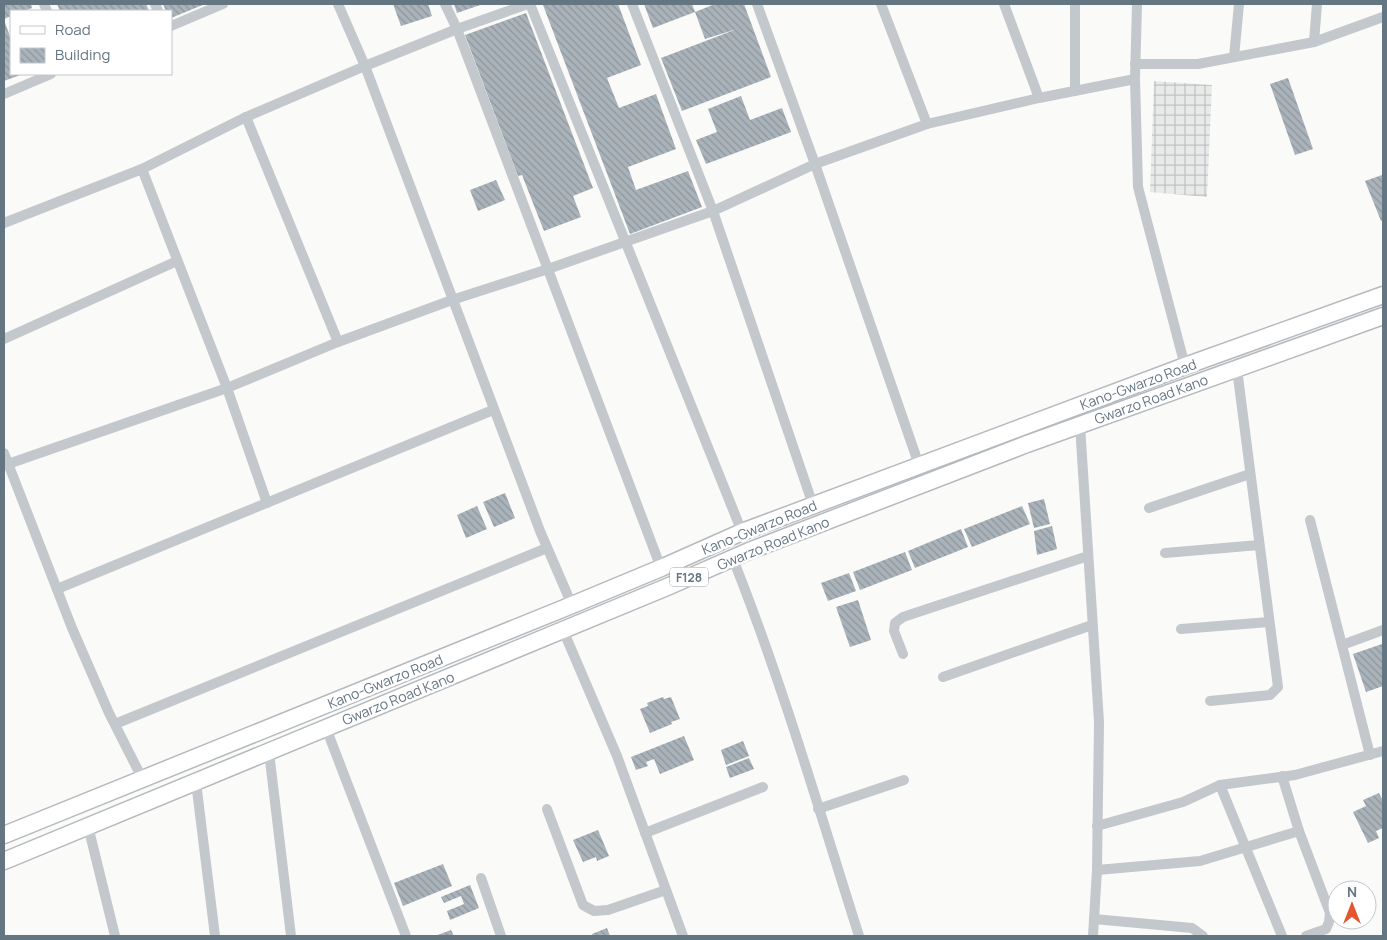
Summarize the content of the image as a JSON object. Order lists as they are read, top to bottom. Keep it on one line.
{"streets":{"main road":["Kano-Gwarzo Road","Gwarzo Road Kano","F128"]},"legend":["Road","Building"],"north":"top"}
